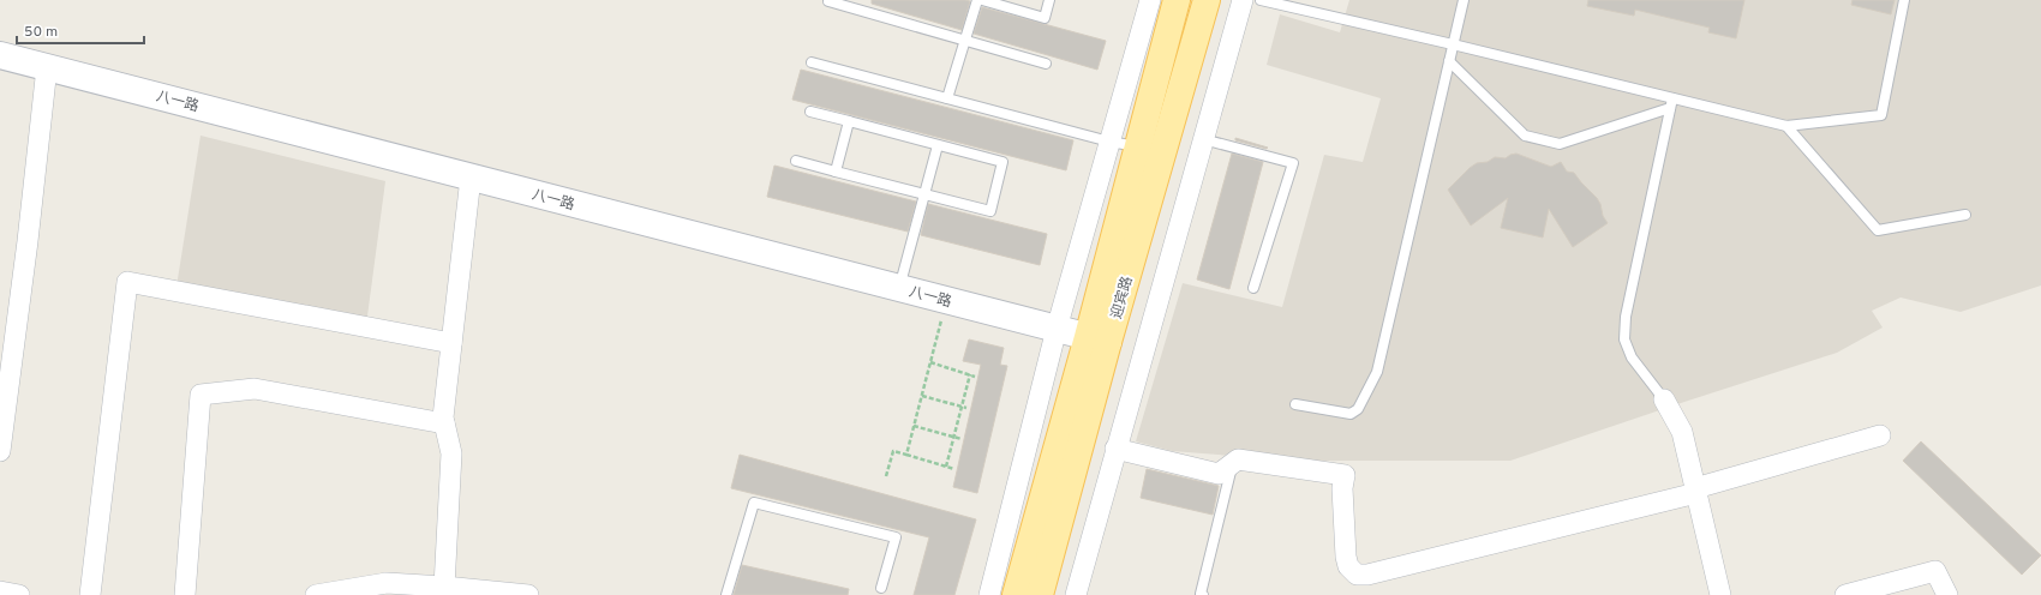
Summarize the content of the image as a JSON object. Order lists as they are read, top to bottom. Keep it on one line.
{"streets":{"main road":["迎宾路"],"street":["八一路"]},"crossings":[["八一路","迎宾路"]],"scale_bar":"50 m"}
